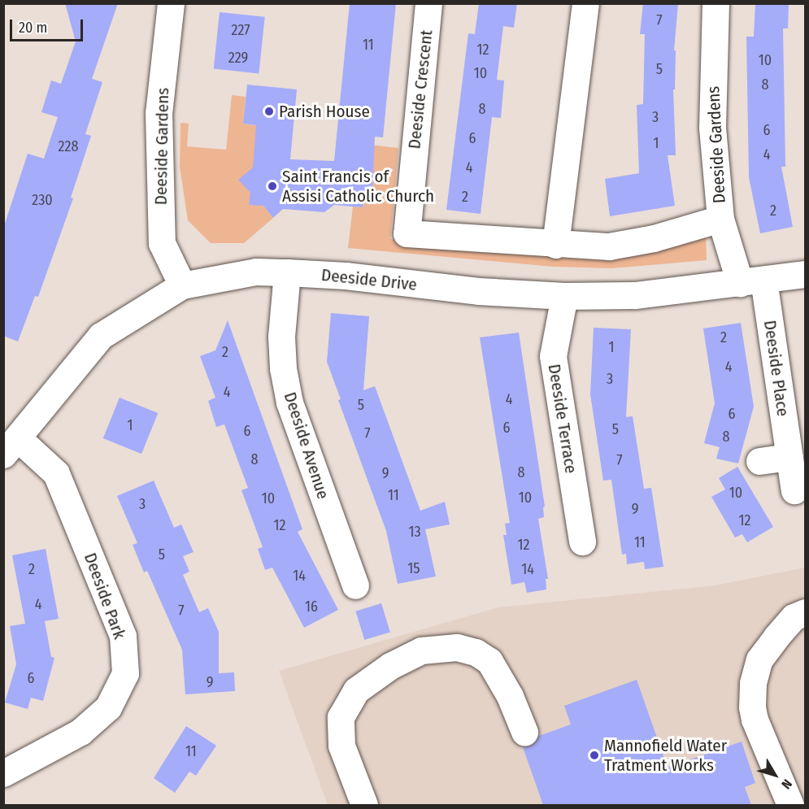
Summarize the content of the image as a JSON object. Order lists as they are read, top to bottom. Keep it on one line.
{"streets":{"street":["Deeside Crescent","Deeside Gardens","Deeside Drive","Deeside Place","Deeside Terrace","Deeside Avenue","Deeside Park"]},"crossings":[["Deeside Gardens","Deeside Drive"],["Deeside Gardens","Deeside Place"],["Deeside Drive","Deeside Place"],["Deeside Drive","Deeside Terrace"],["Deeside Drive","Deeside Avenue"],["Deeside Drive","Deeside Park"]],"places":["Parish House","Saint Francis of Assisi Catholic Church","Mannofield Water Tratment Works"],"house_numbers":["7","227","11","12","229","10","5","10","8","8","3","6","6","1","228","4","4","2","230","2","2","1","2","4","3","4","4","5","6","1","6","5","6","7","8","8","7","8","9","10","11","10","10","3","9","12","12","13","11","12","5","15","2","14","14","4","16","7","6","9","11"],"scale_bar":"20 m","north":"bottom right"}
